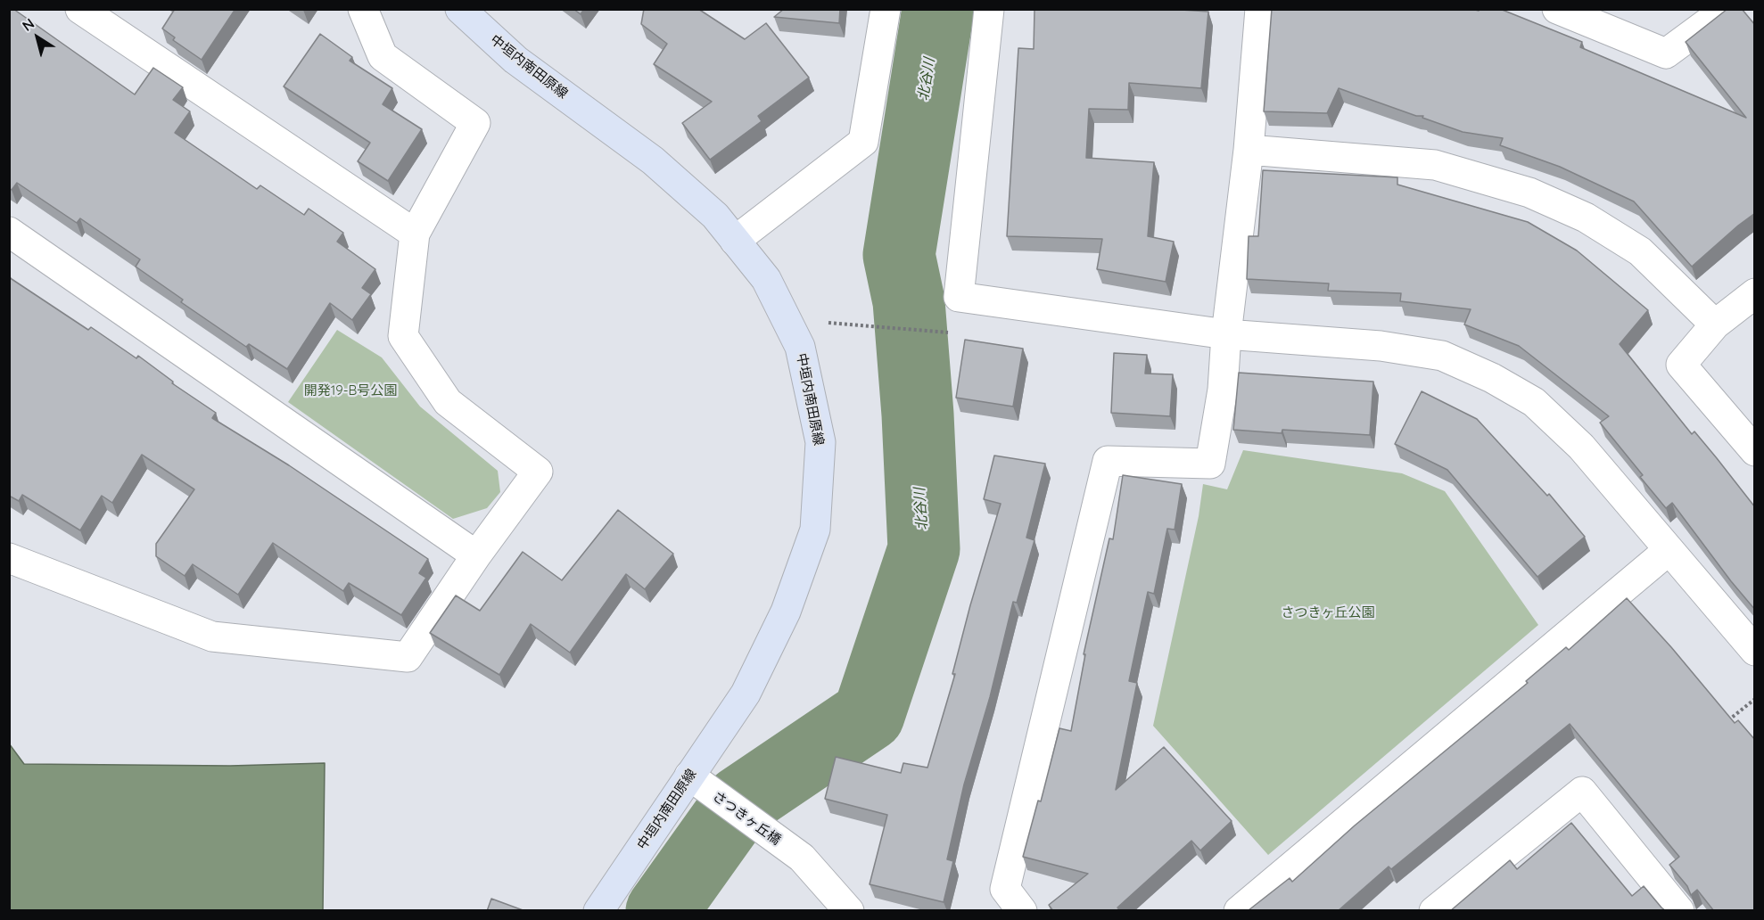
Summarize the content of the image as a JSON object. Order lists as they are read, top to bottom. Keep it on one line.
{"streets":{"main road":["中垣内南田原線"],"street":["さつきヶ丘橋"]},"crossings":[["中垣内南田原線","さつきヶ丘橋"]],"water":["北谷川"],"parks":["開発19-B号公園","さつきヶ丘公園"],"north":"top left"}
